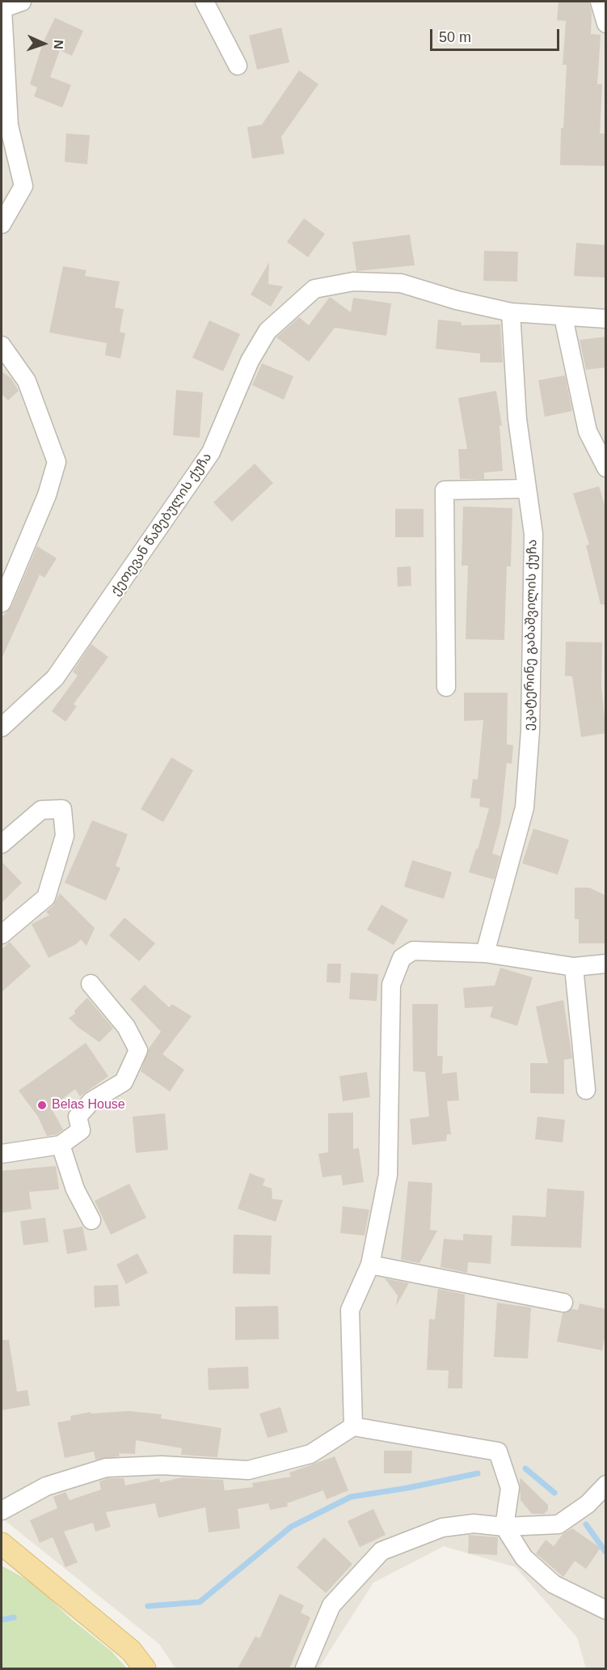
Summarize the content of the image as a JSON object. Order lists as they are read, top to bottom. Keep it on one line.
{"streets":{"street":["ქეთევან წამებულის ქუჩა","ეკატერინე გაბაშვილის ქუჩა"]},"crossings":[["ქეთევან წამებულის ქუჩა","ეკატერინე გაბაშვილის ქუჩა"]],"places":["Belas House"],"scale_bar":"50 m","north":"right"}
